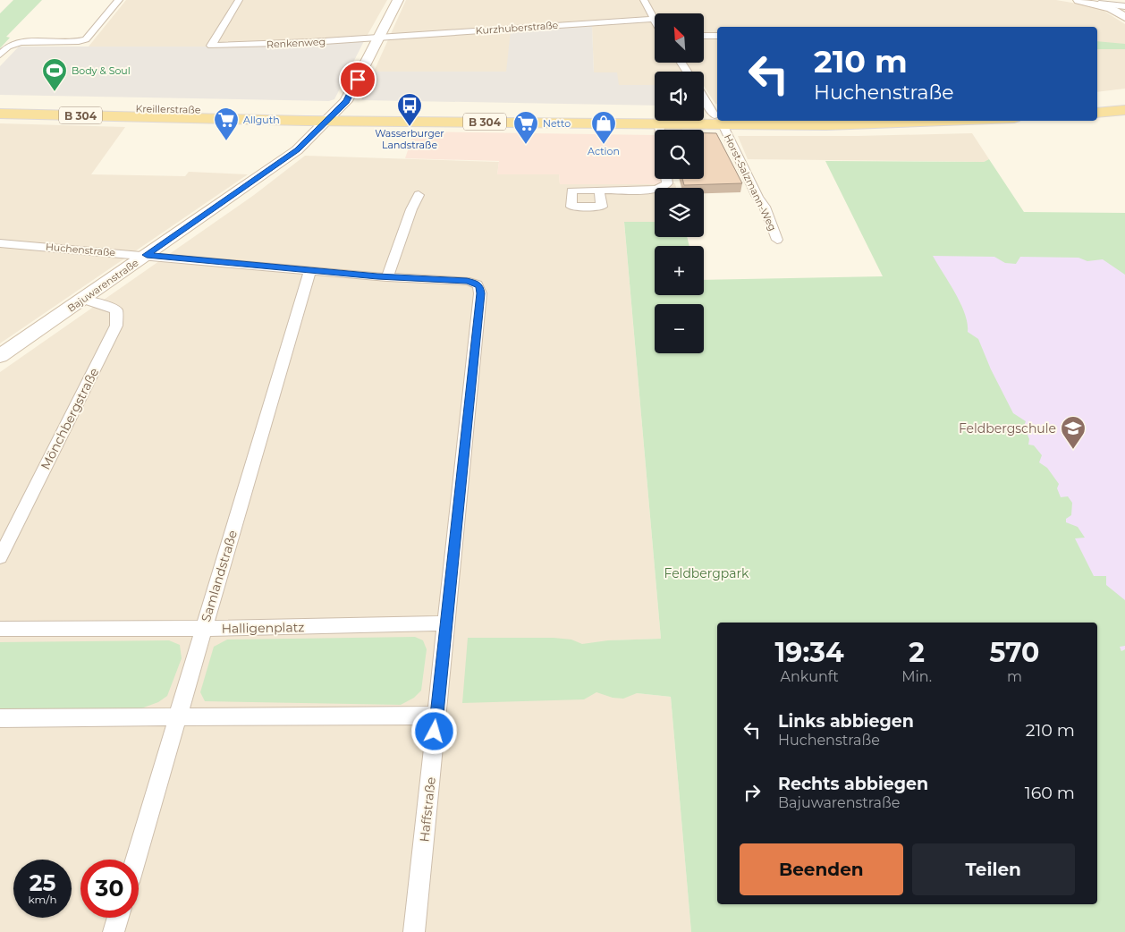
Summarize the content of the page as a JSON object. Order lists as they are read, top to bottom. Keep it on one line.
{"streets":{"main road":["Kreillerstraße","B 304","Bajuwarenstraße"],"street":["Kurzhuberstraße","Renkenweg","Horst-Salzmann-Weg","Huchenstraße","Mönchbergstraße","Samlandstraße","Halligenplatz","Haffstraße"]},"crossings":[["Kurzhuberstraße","Renkenweg"],["Kurzhuberstraße","Bajuwarenstraße"],["Renkenweg","Bajuwarenstraße"],["Kreillerstraße","B 304"],["Kreillerstraße","Bajuwarenstraße"],["B 304","Bajuwarenstraße"],["Huchenstraße","Bajuwarenstraße"],["Huchenstraße","Samlandstraße"],["Huchenstraße","Haffstraße"],["Bajuwarenstraße","Mönchbergstraße"],["Samlandstraße","Halligenplatz"],["Halligenplatz","Haffstraße"]],"parks":["Feldbergpark"],"places":{"sports":["Body & Soul"],"bus stop":["Wasserburger Landstraße"],"supermarket":["Allguth","Netto"],"shop":["Action"],"school or university":["Feldbergschule"]},"north":"top left","page":{"map_buttons":["+","−"],"turn":["210 m","Huchenstraße"],"eta":["19:34","Ankunft","2","Min.","570","m"],"list":[{"name":"Links abbiegen","note":"Huchenstraße","value":"210 m"},{"name":"Rechts abbiegen","note":"Bajuwarenstraße","value":"160 m"}],"buttons":["Beenden","Teilen"],"speed":"25 km/h","limit":"30"}}
